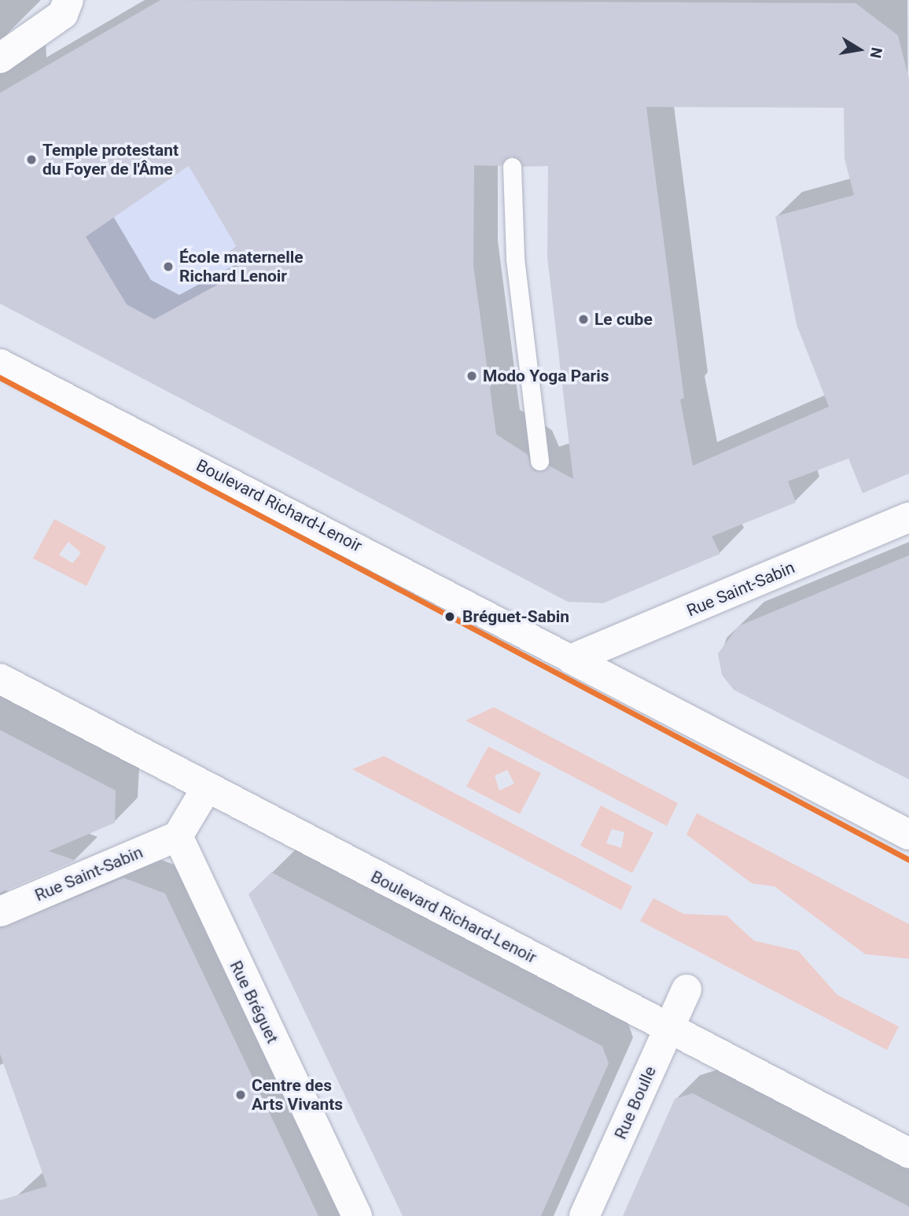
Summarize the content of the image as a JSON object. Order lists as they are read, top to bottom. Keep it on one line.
{"streets":{"street":["Boulevard Richard-Lenoir","Rue Saint-Sabin","Rue Bréguet","Rue Boulle"]},"crossings":[["Boulevard Richard-Lenoir","Rue Saint-Sabin"],["Boulevard Richard-Lenoir","Rue Boulle"],["Rue Saint-Sabin","Rue Bréguet"]],"places":["Temple protestant du Foyer de l'Âme","École maternelle Richard Lenoir","Le cube","Modo Yoga Paris","Bréguet-Sabin","Centre des Arts Vivants"],"north":"right"}
